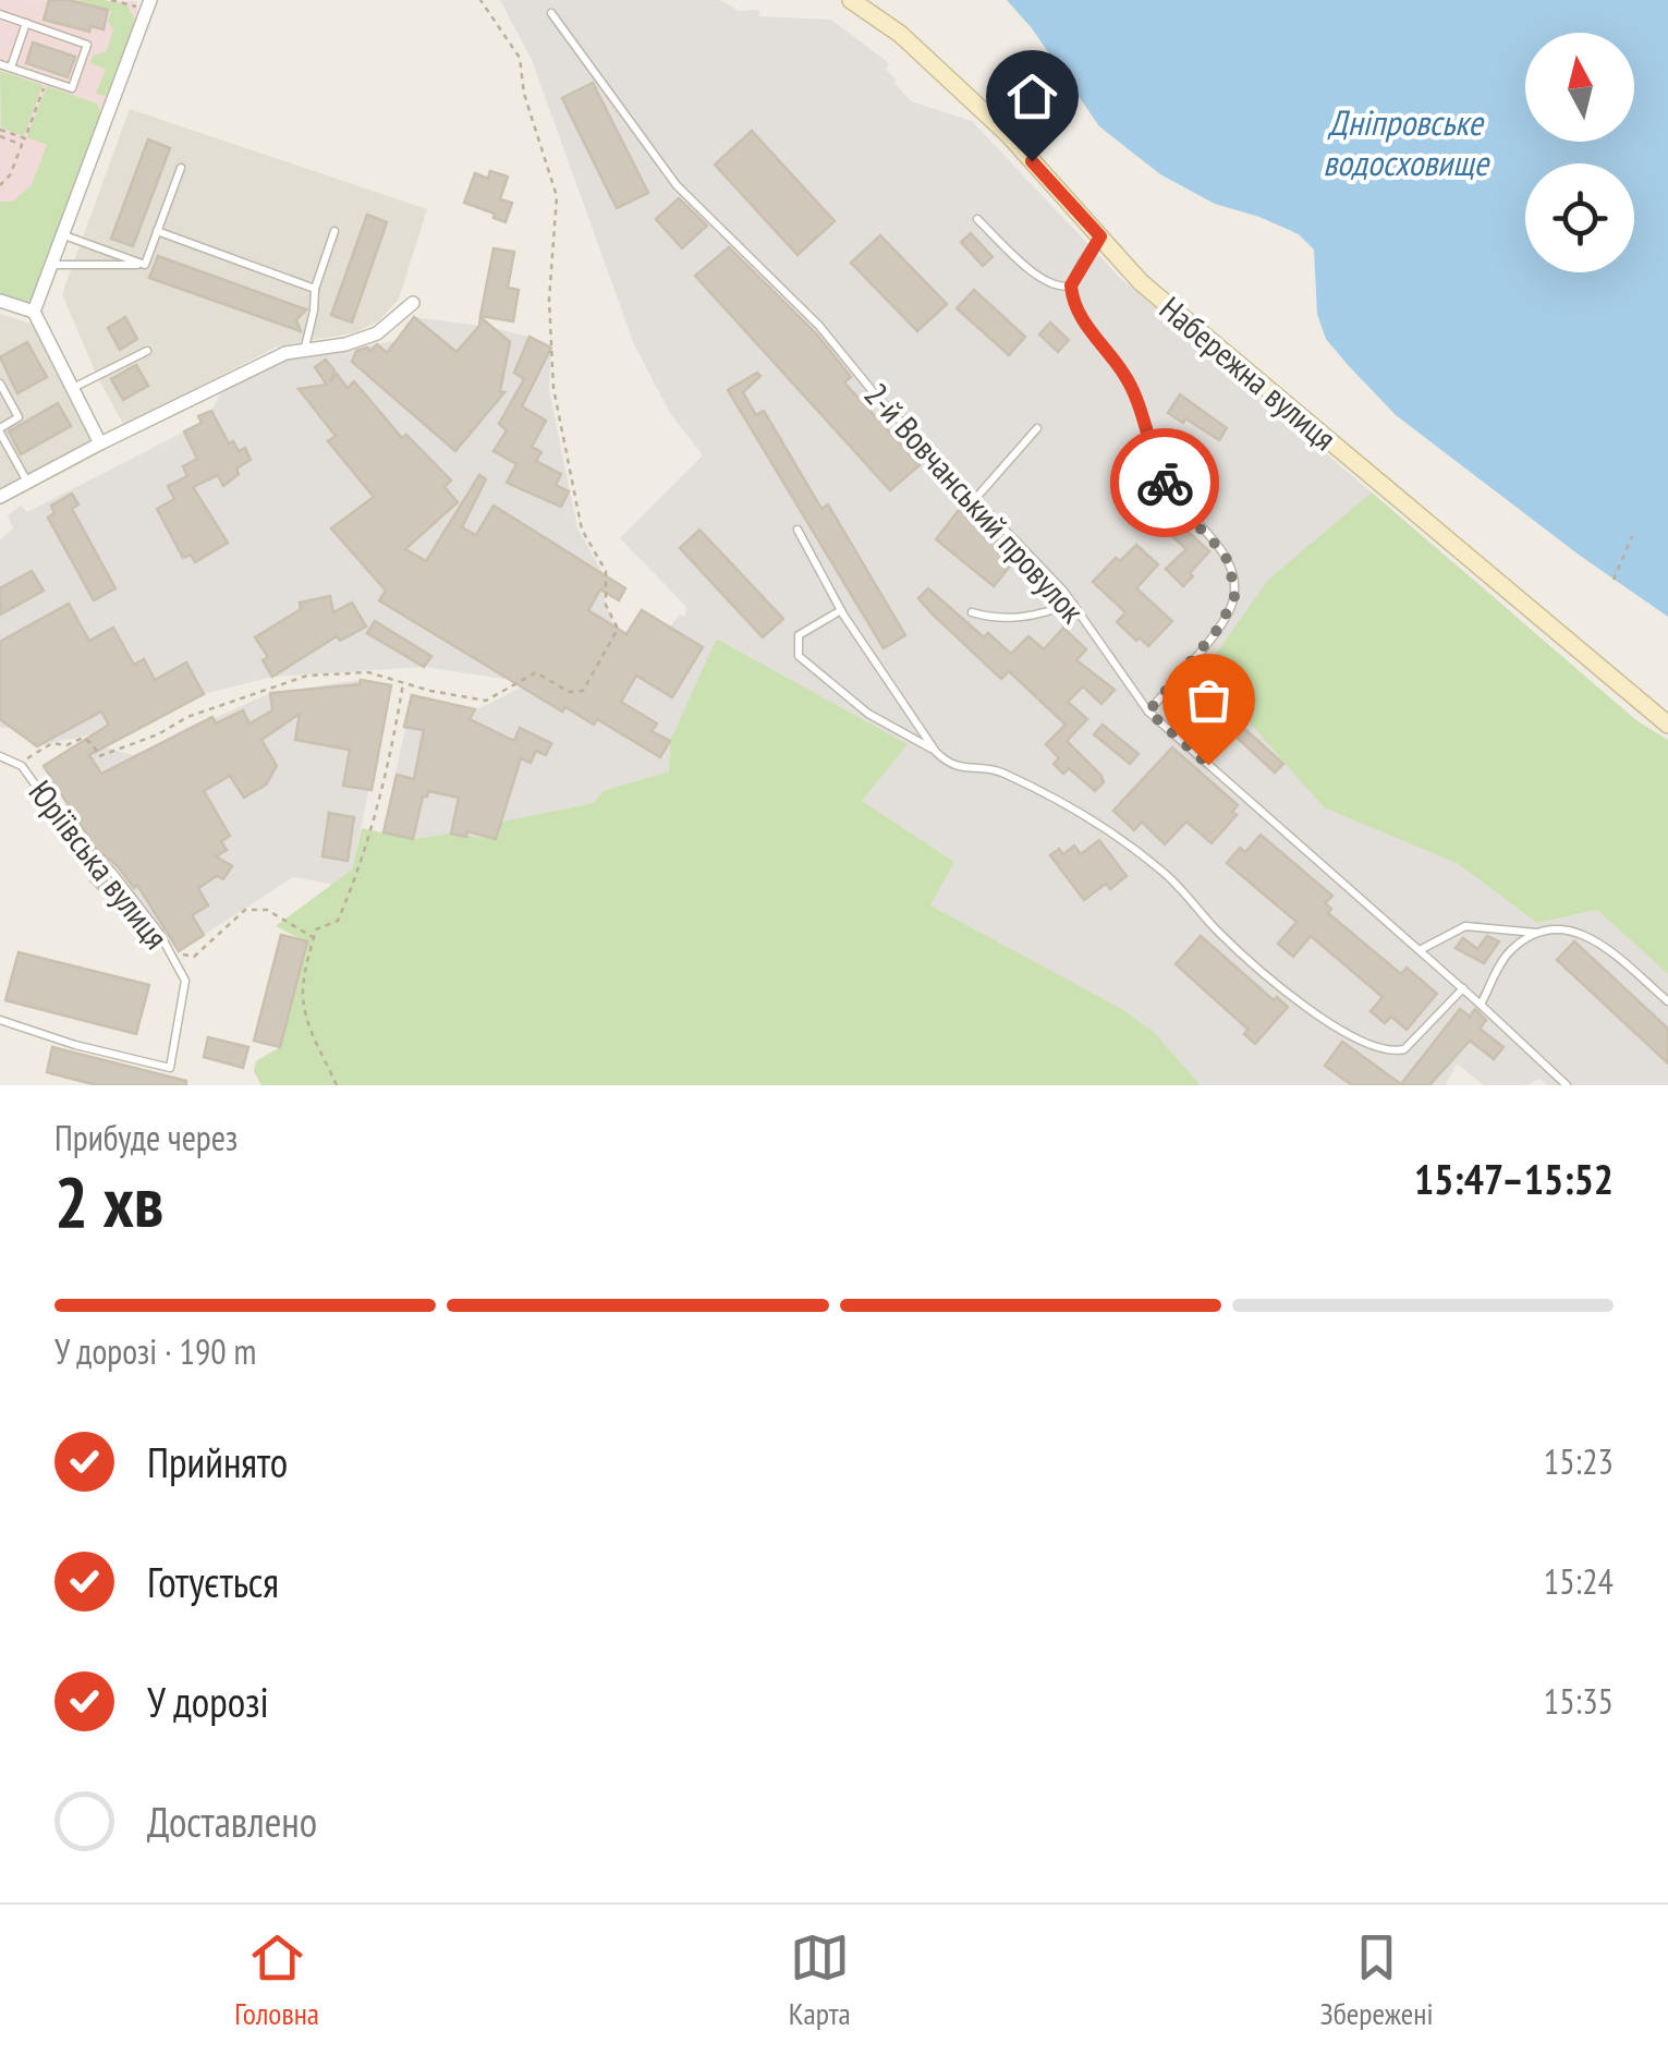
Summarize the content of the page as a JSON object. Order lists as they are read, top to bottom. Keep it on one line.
{"streets":{"street":["Набережна вулиця"],"lane":["2-й Вовчанський провулок","Юріївська вулиця"]},"water":["Дніпровське водосховище"],"north":"top","page":{"heading":["2 хв","Прибуде через","15:47–15:52"],"bar":"У дорозі · 190 m","list":[["Прийнято","15:23"],["Готується","15:24"],["У дорозі","15:35"],"Доставлено"],"tabs":["Головна","Карта","Збережені"]}}
